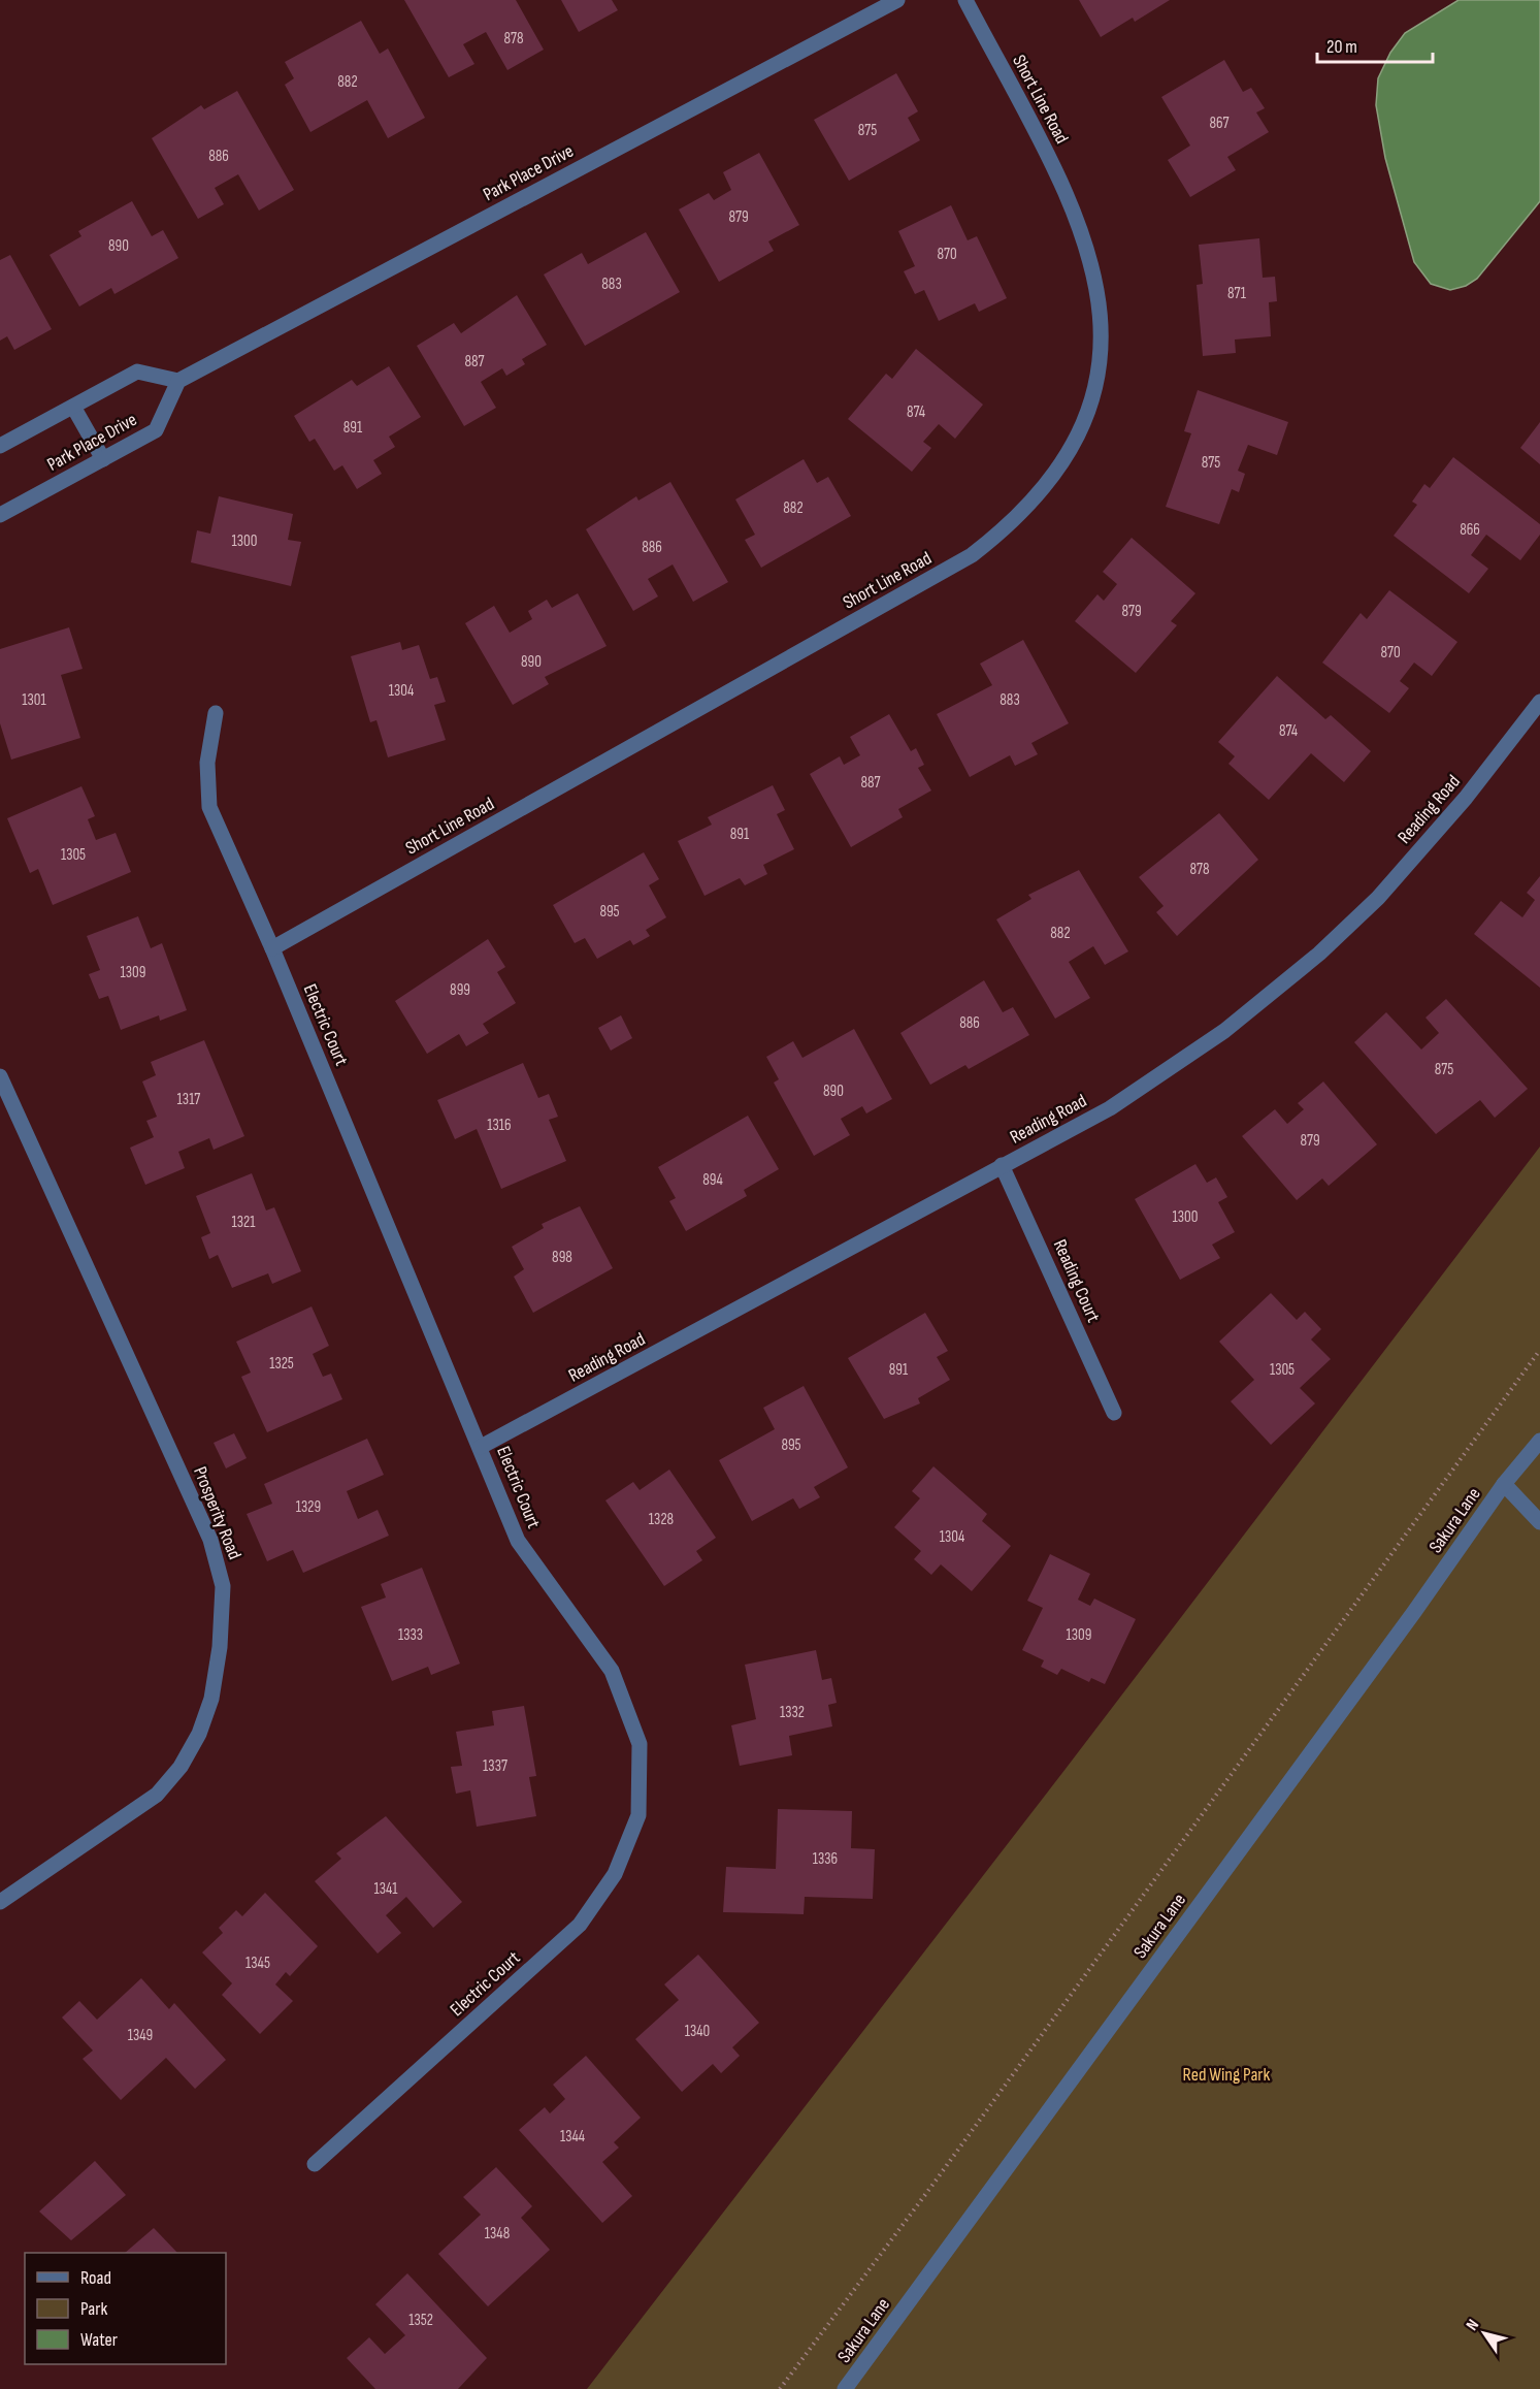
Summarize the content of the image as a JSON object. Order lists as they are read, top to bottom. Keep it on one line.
{"streets":{"street":["Short Line Road","Park Place Drive","Reading Road","Electric Court","Reading Court","Prosperity Road","Sakura Lane"]},"crossings":[["Short Line Road","Electric Court"],["Reading Road","Electric Court"],["Reading Road","Reading Court"]],"parks":["Red Wing Park"],"house_numbers":["878","882","867","875","886","879","890","870","883","871","887","874","891","875","882","866","1300","886","879","870","890","1304","1301","883","874","887","891","1305","878","895","882","1309","899","886","875","890","1317","1316","879","894","1300","1321","898","1325","891","1305","895","1329","1328","1304","1333","1309","1332","1337","1336","1341","1345","1340","1349","1344","1348","1352"],"legend":["Road","Park","Water"],"scale_bar":"20 m","north":"top left"}
